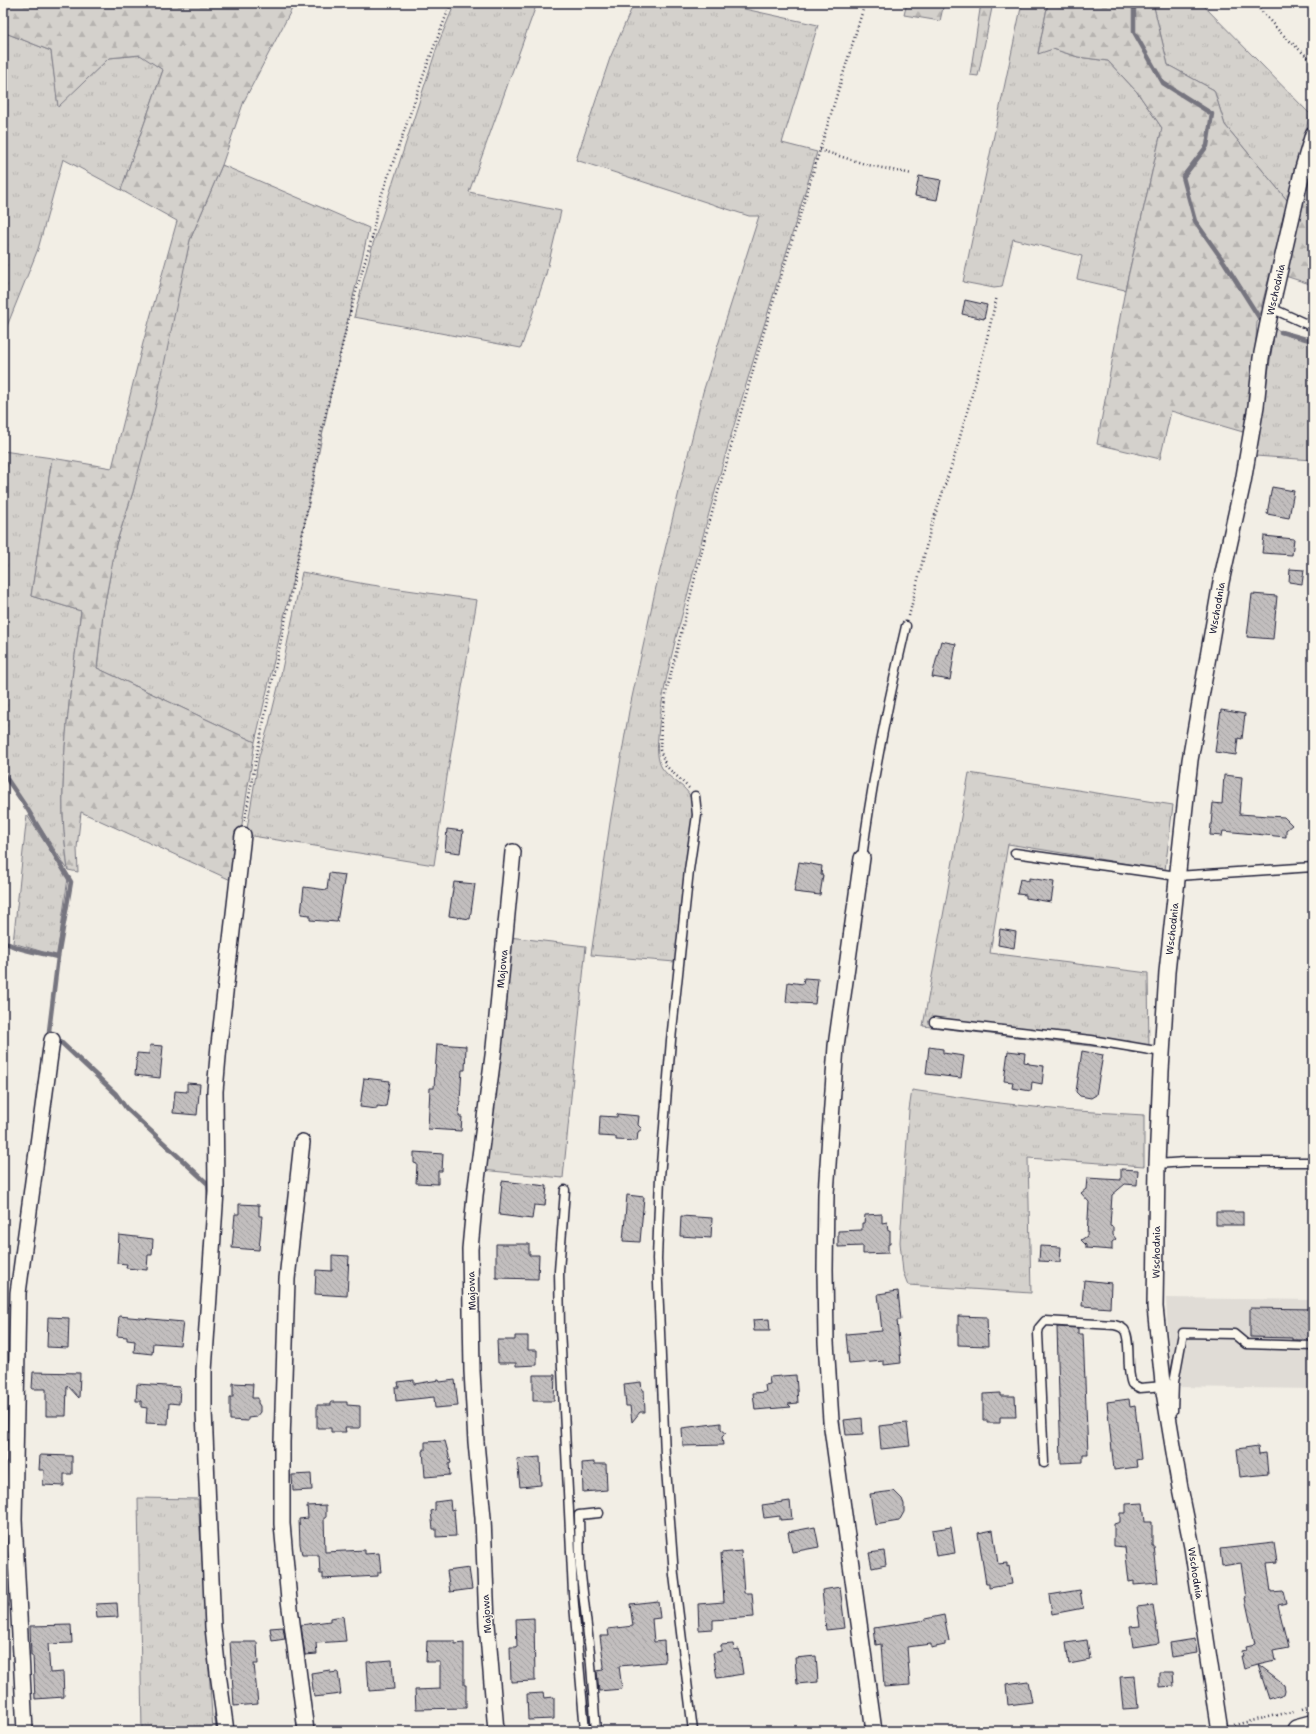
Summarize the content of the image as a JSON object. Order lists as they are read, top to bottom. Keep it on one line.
{"streets":{"street":["Wschodnia","Majowa"]}}
